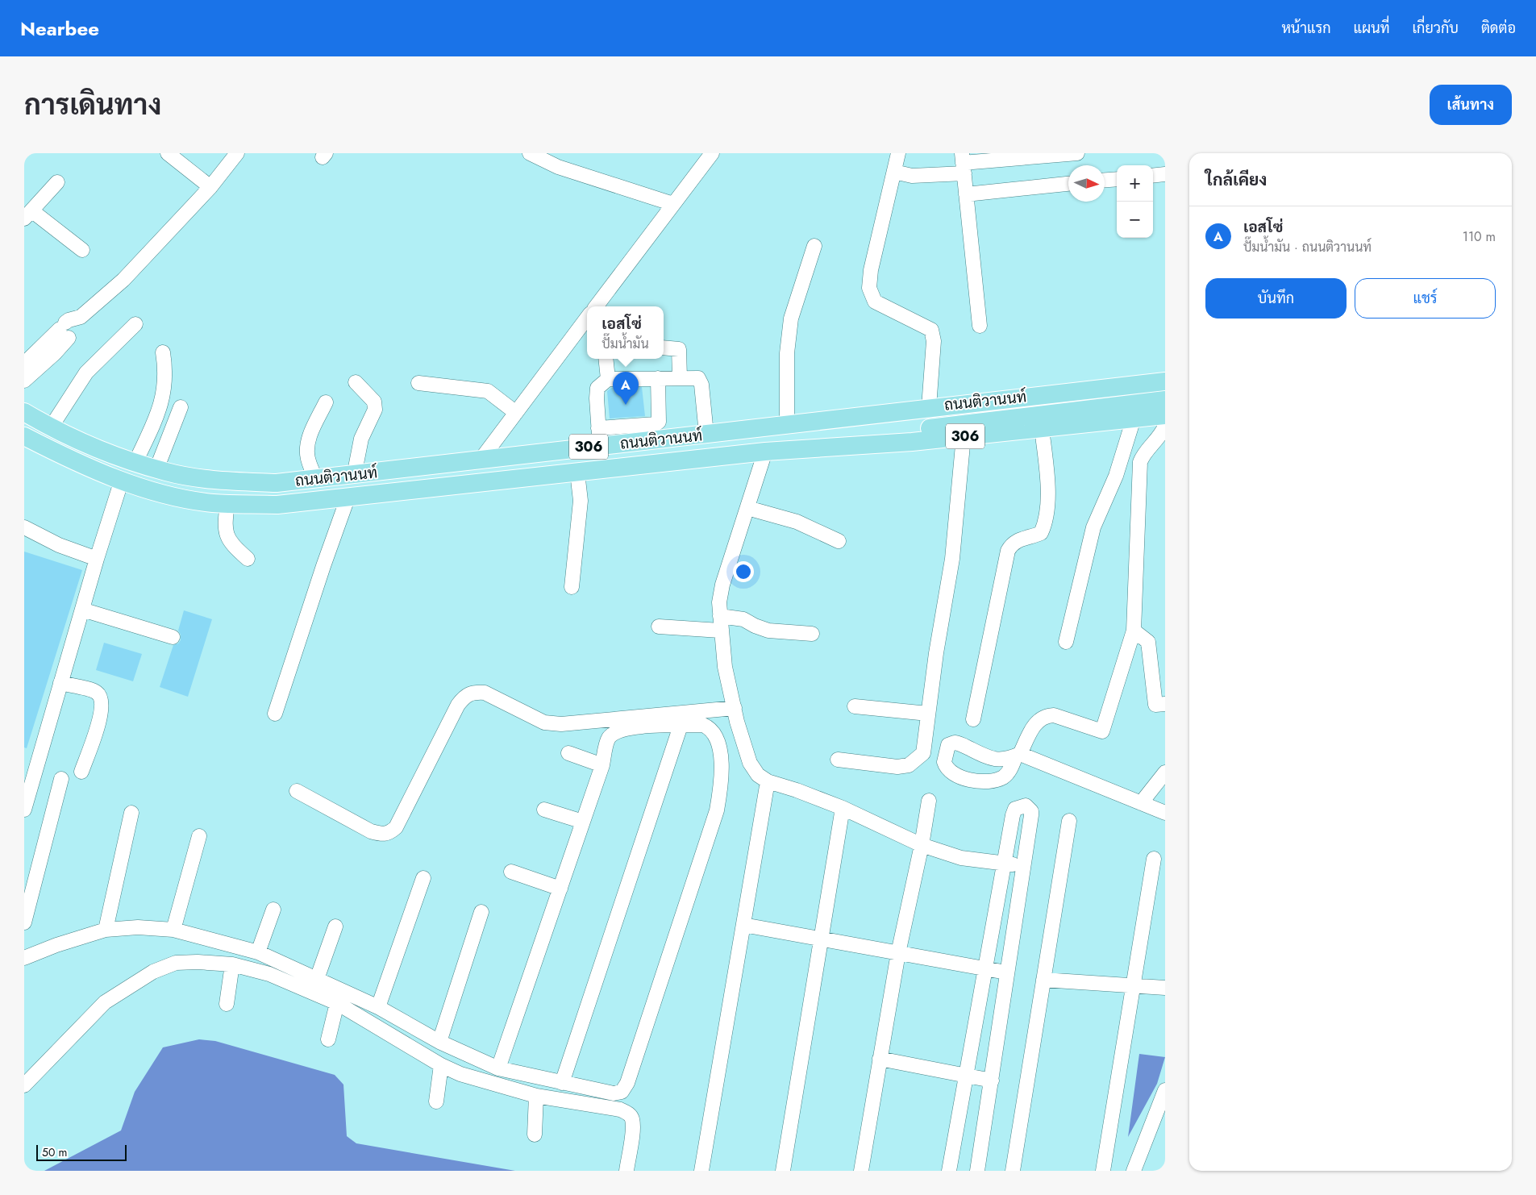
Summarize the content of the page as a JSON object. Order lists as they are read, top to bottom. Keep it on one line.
{"streets":{"main road":["ถนนติวานนท์","306"]},"crossings":[["ถนนติวานนท์","306"]],"scale_bar":"50 m","north":"right","page":{"header":"Nearbee","nav":["หน้าแรก","แผนที่","เกี่ยวกับ","ติดต่อ"],"title":"การเดินทาง","buttons":["เส้นทาง",["บันทึก","แชร์"]],"heading":"ใกล้เคียง","map_buttons":["+","−"],"list":[{"mark":"A","name":"เอสโซ่","note":"ปั๊มน้ำมัน · ถนนติวานนท์","value":"110 m"}],"popup":["เอสโซ่","ปั๊มน้ำมัน"],"pins":"A","scale":"50 m"}}
